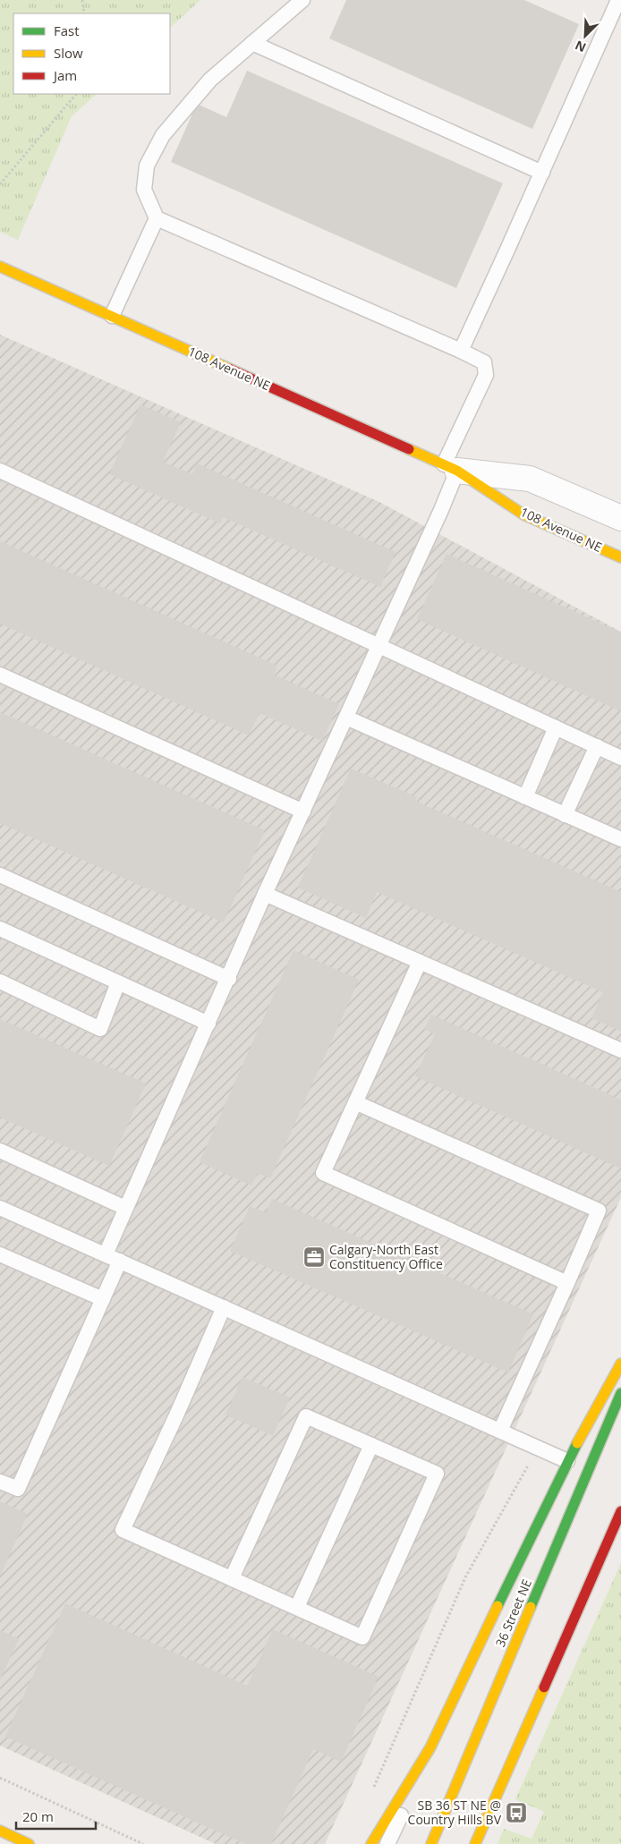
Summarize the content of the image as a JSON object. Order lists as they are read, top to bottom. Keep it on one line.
{"streets":{"street":["108 Avenue NE","36 Street NE"]},"places":{"office":["Calgary-North East Constituency Office"],"bus stop":["SB 36 ST NE @ Country Hills BV"]},"legend":["Fast","Slow","Jam"],"scale_bar":"20 m","north":"bottom left"}
